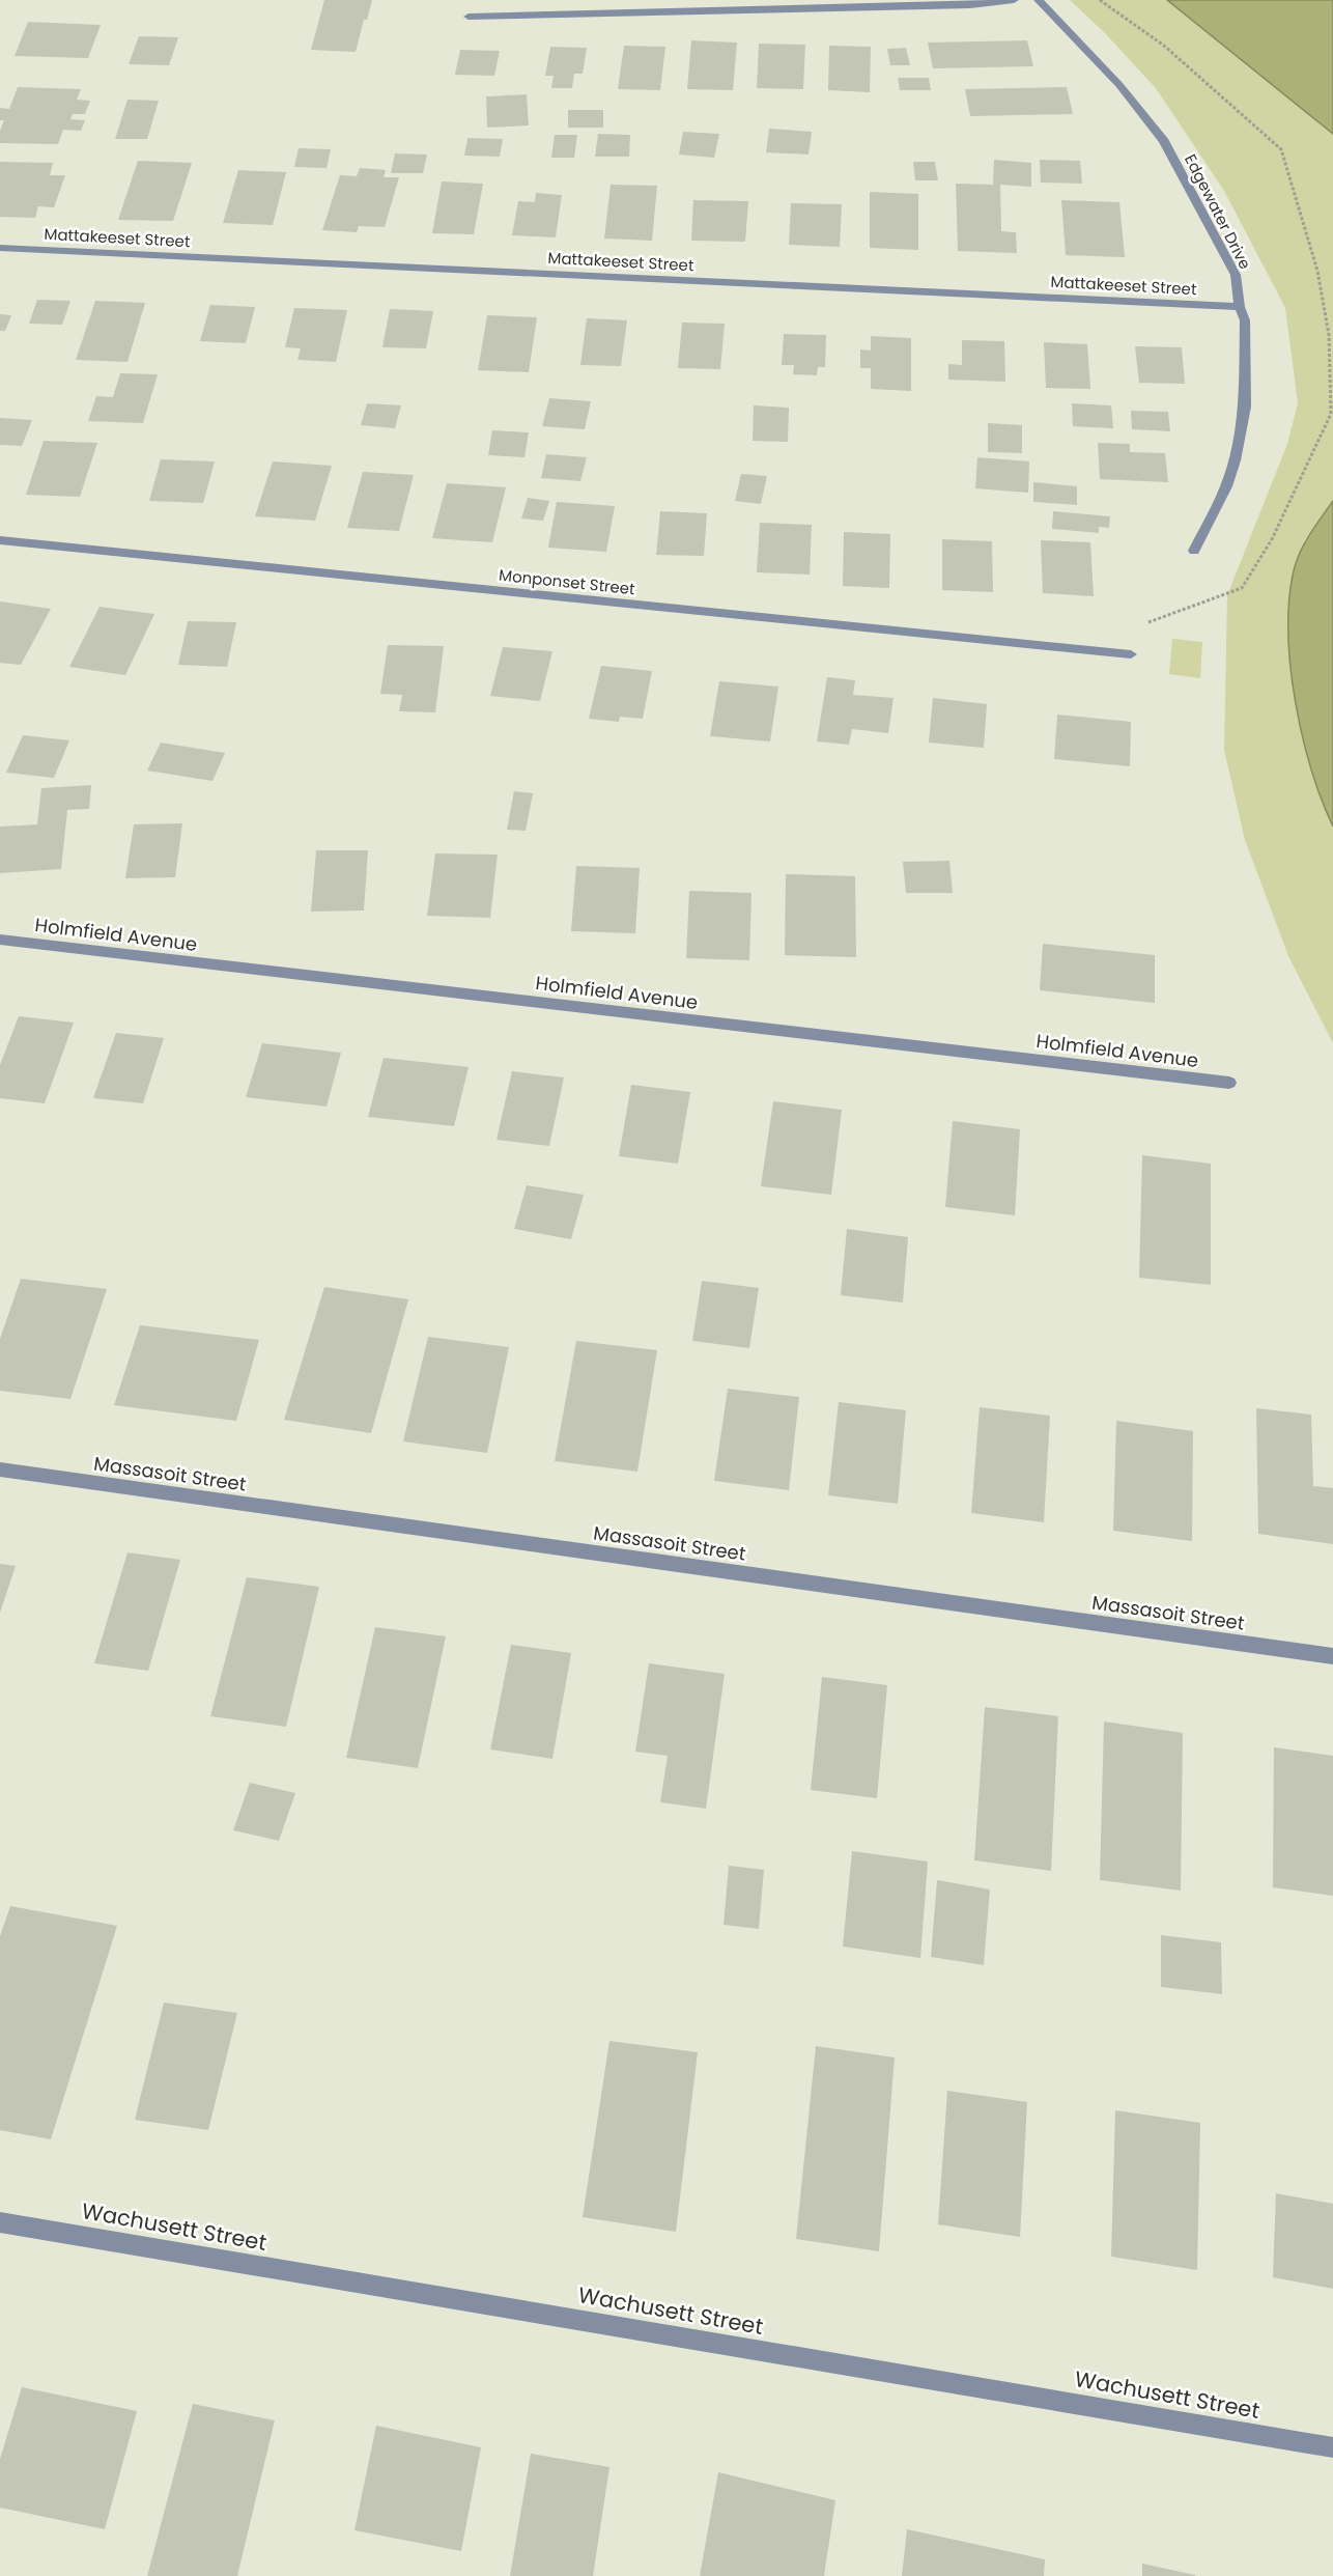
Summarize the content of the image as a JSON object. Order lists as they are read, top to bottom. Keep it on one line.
{"streets":{"street":["Edgewater Drive","Mattakeeset Street","Monponset Street","Holmfield Avenue","Massasoit Street","Wachusett Street"]},"crossings":[["Edgewater Drive","Mattakeeset Street"]]}
